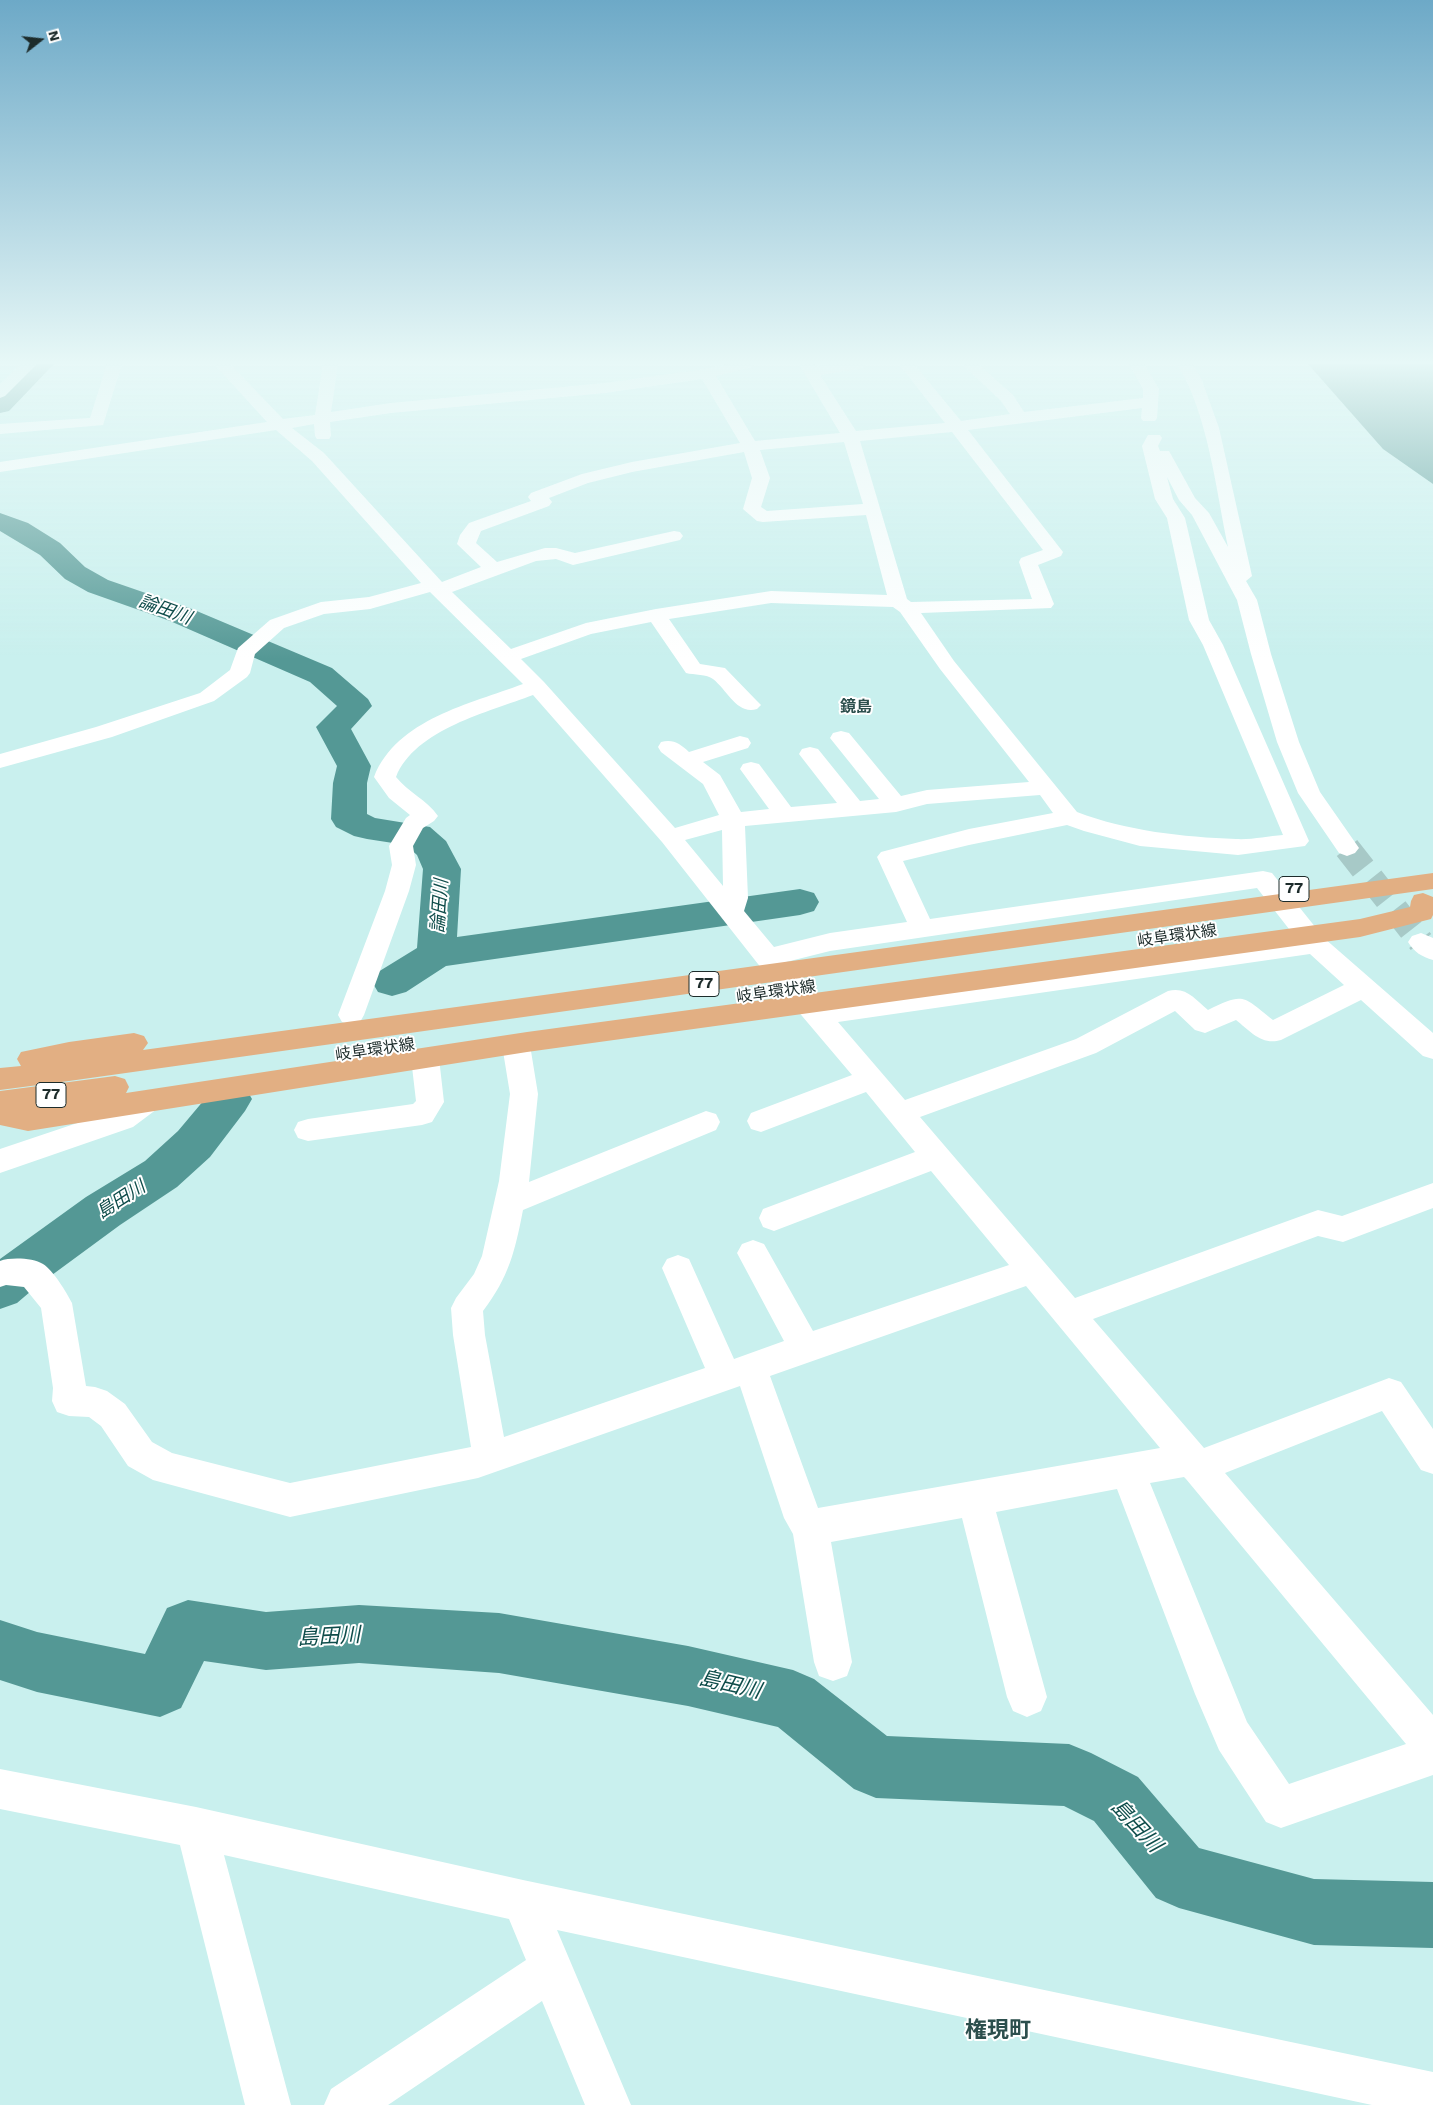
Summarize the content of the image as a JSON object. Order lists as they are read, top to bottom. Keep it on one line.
{"streets":{"main road":["77","岐阜環状線"]},"crossings":[["77","岐阜環状線"]],"districts":["鏡島","権現町"],"water":["論田川","島田川"],"north":"right"}
